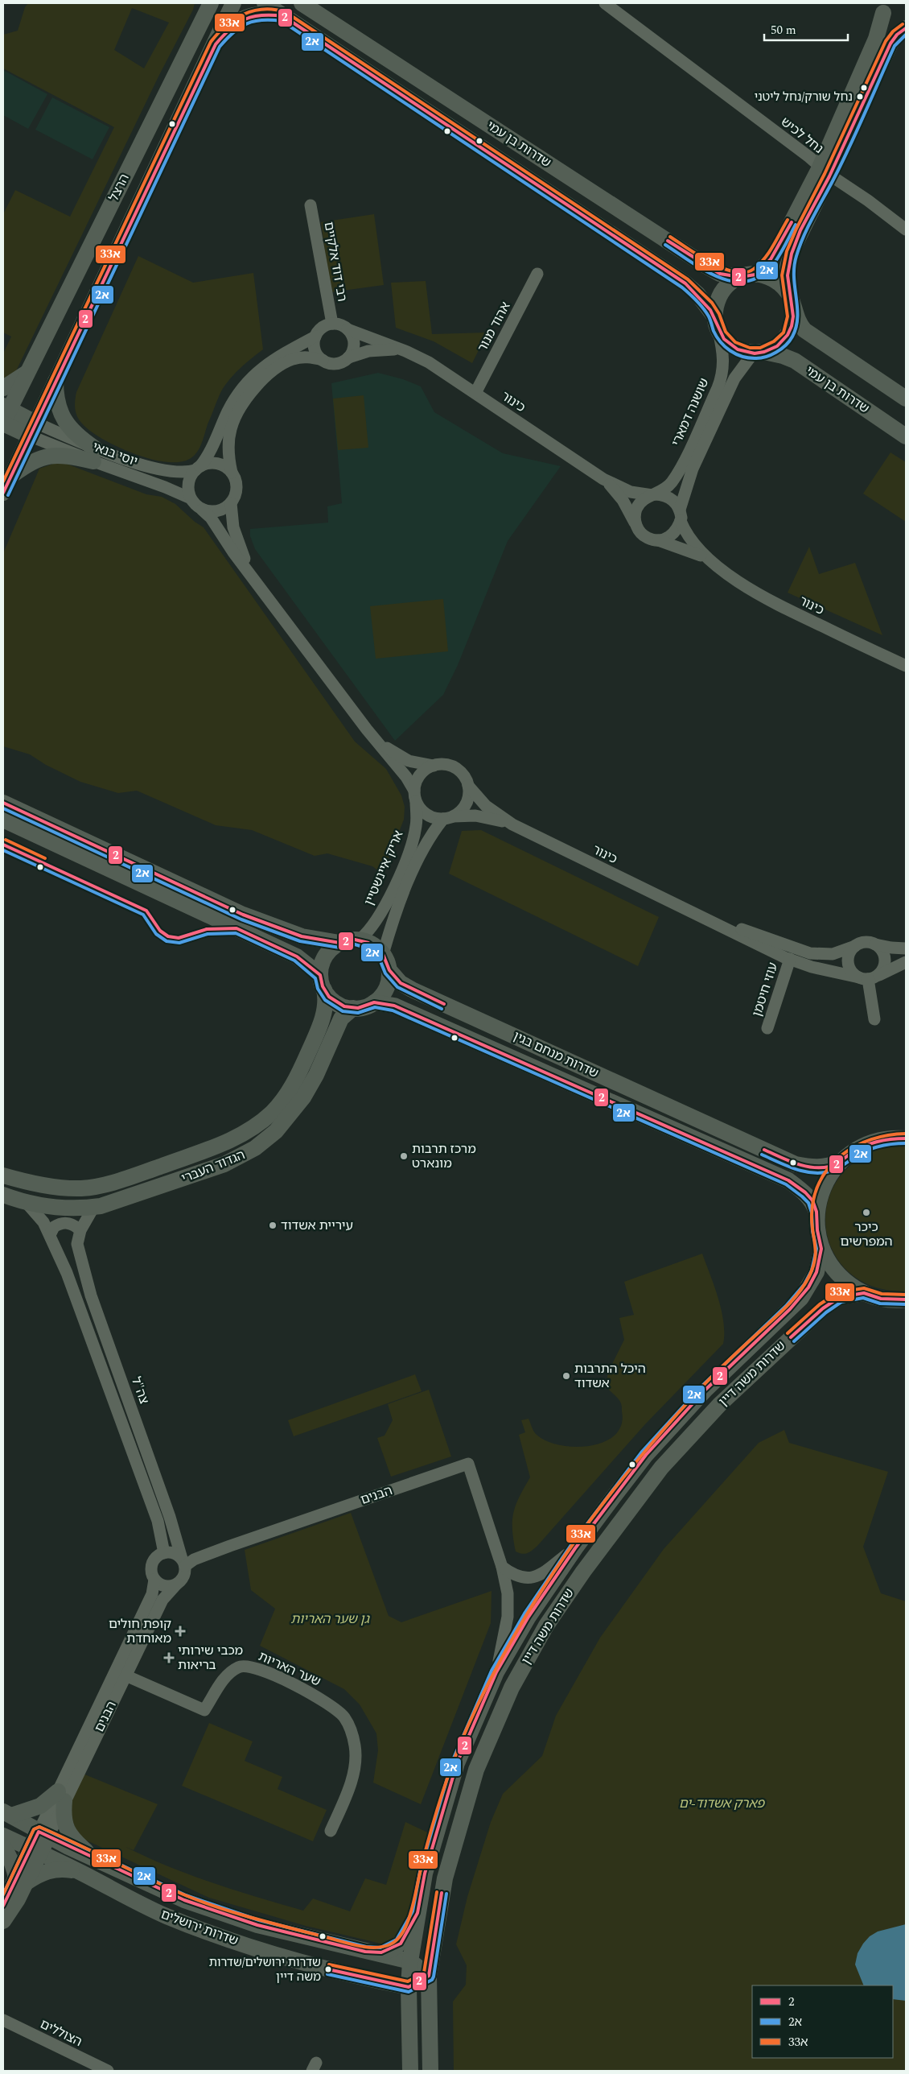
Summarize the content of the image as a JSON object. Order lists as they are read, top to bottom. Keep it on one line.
{"streets":{"main road":["שדרות בן עמי","הרצל","שדרות מנחם בגין","הגדוד העברי","שדרות משה דיין","שדרות ירושלים"],"street":["נחל לכיש","רבי דוד אלקיים","אהוד מנור","כינור","שושנה דמארי","יוסי בנאי","אריק איינשטיין","עוזי חיטמן","צה\"ל","הבנים","שער האריות","הצוללים"]},"crossings":[["שדרות בן עמי","שושנה דמארי"],["הרצל","יוסי בנאי"],["רבי דוד אלקיים","כינור"],["אהוד מנור","כינור"],["כינור","שושנה דמארי"],["כינור","אריק איינשטיין"],["כינור","עוזי חיטמן"],["אריק איינשטיין","שדרות מנחם בגין"],["אריק איינשטיין","הגדוד העברי"],["שדרות מנחם בגין","הגדוד העברי"],["הגדוד העברי","צה\"ל"],["שדרות משה דיין","הבנים"],["שדרות משה דיין","שדרות ירושלים"],["צה\"ל","הבנים"],["הבנים","שער האריות"],["הבנים","שדרות ירושלים"]],"parks":["גן שער האריות","פארק אשדוד-ים"],"places":{"other":["נחל שורק/נחל ליטני","מרכז תרבות מונארט","כיכר המפרשים","עיריית אשדוד","היכל התרבות אשדוד","שדרות ירושלים/שדרות משה דיין"],"health":["קופת חולים מאוחדת","מכבי שירותי בריאות"]},"lines":["transit line 33א","transit line 2","transit line 2א"],"legend":["2","2א","33א"],"scale_bar":"50 m"}
